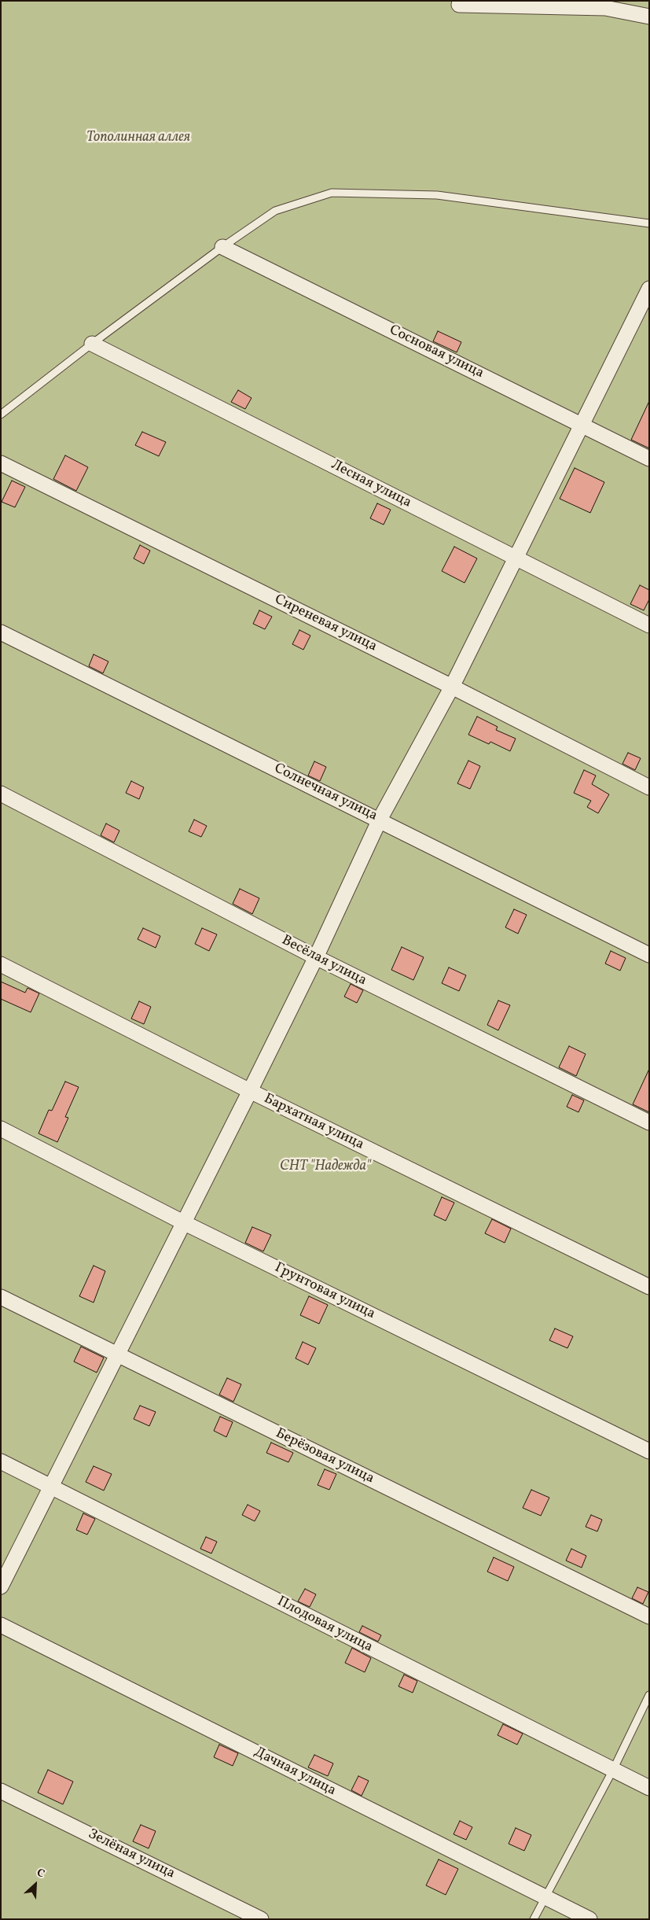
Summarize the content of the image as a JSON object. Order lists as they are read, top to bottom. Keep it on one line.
{"streets":{"street":["Сосновая улица","Лесная улица","Сиреневая улица","Солнечная улица","Весёлая улица","Бархатная улица","Грунтовая улица","Берёзовая улица","Плодовая улица","Дачная улица","Зелёная улица"]},"parks":["Тополинная аллея","СНТ \"Надежда\""],"north":"top right"}
